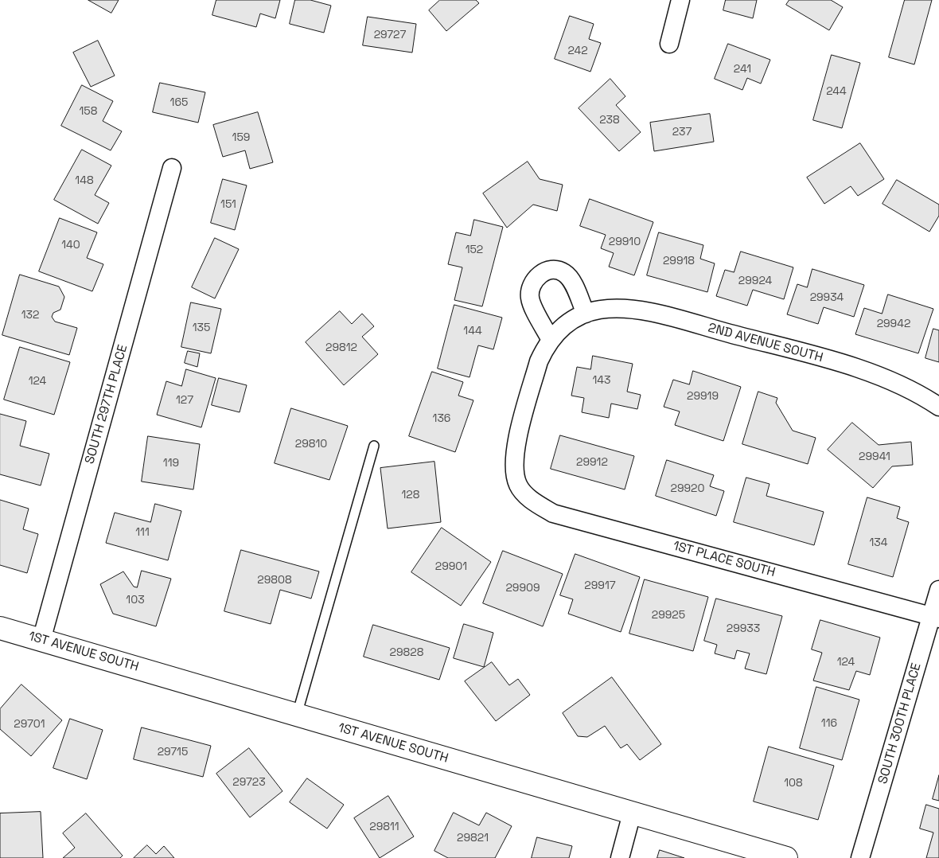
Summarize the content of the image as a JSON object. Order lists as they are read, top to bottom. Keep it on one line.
{"streets":{"street":["2ND AVENUE SOUTH","SOUTH 297TH PLACE","1ST PLACE SOUTH","1ST AVENUE SOUTH","SOUTH 300TH PLACE"]},"crossings":[["SOUTH 297TH PLACE","1ST AVENUE SOUTH"],["1ST PLACE SOUTH","SOUTH 300TH PLACE"]],"house_numbers":["29727","242","241","244","165","158","238","237","159","148","151","29910","140","152","29918","29924","29934","132","29942","135","144","29812","143","124","29919","127","136","29810","29941","29912","119","29920","128","111","134","29901","29808","29917","29909","103","29925","29933","29828","124","116","29701","29715","29723","108","29811","29821"]}
